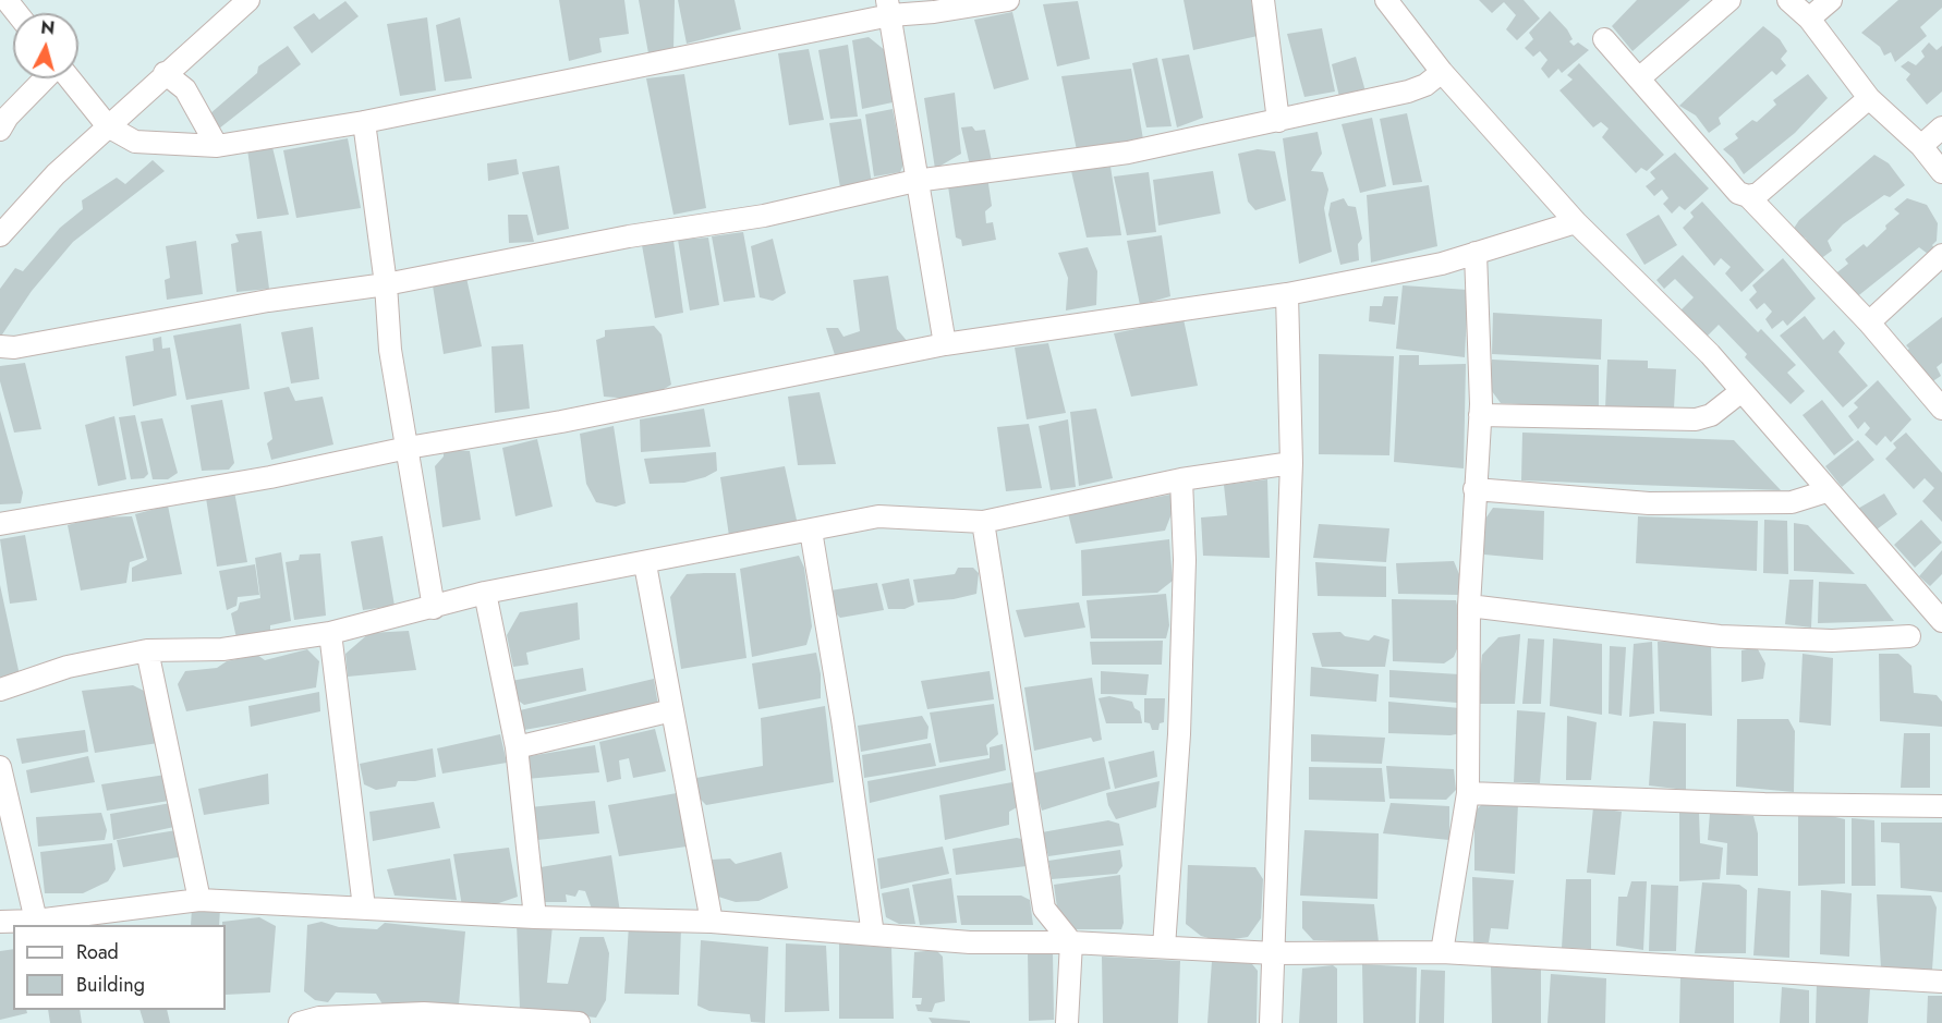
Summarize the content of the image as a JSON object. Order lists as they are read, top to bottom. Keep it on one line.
{"legend":["Road","Building"],"north":"top"}
